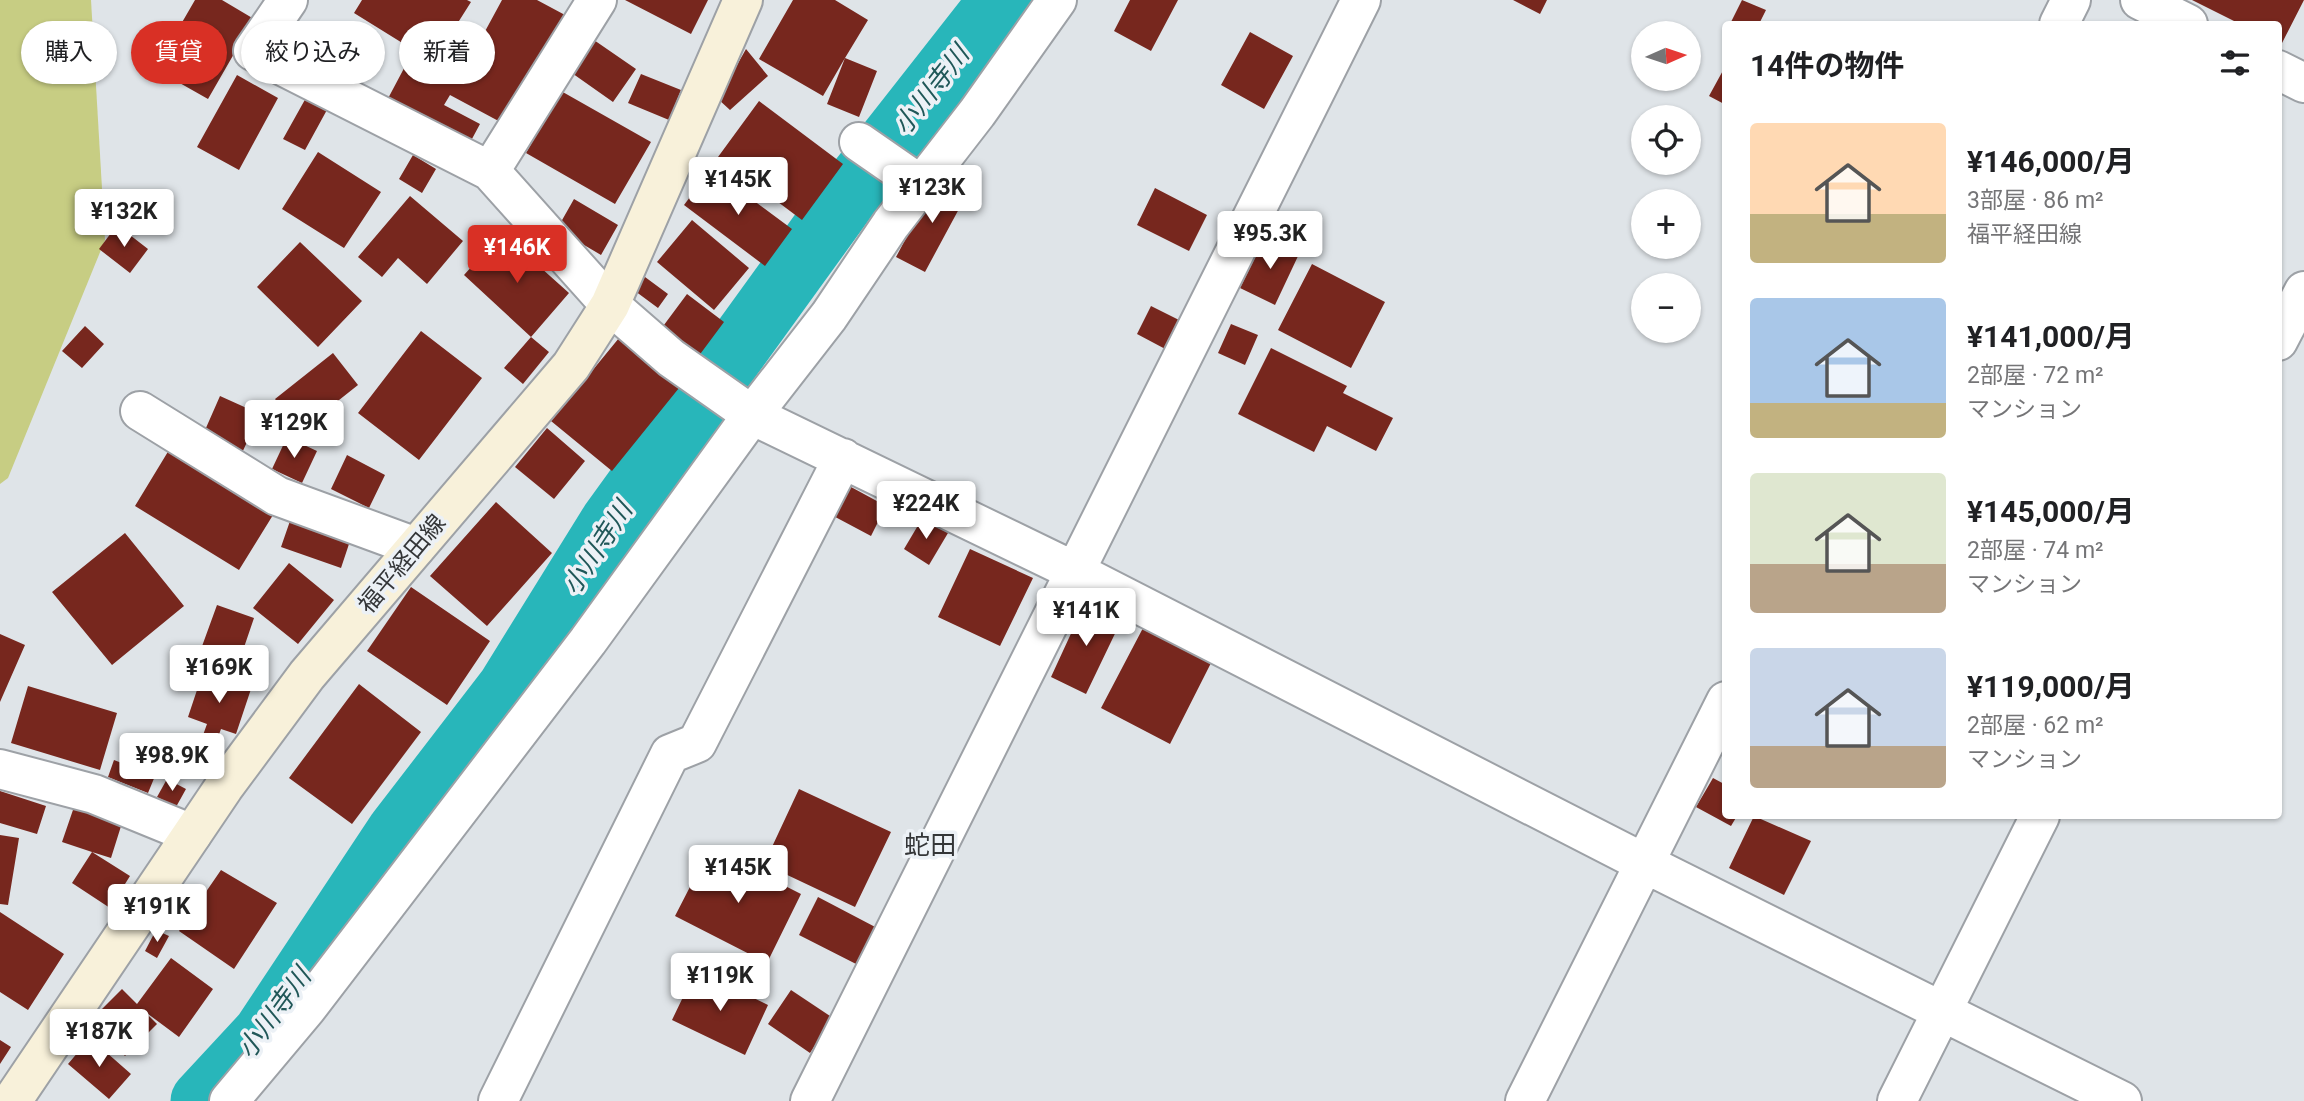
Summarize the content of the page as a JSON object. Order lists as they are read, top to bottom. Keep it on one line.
{"streets":{"main road":["福平経田線"]},"districts":["蛇田"],"water":["小川寺川"],"north":"right","page":{"map_buttons":["+","−"],"chip":["購入","賃貸","絞り込み","新着"],"heading":"14件の物件","list":[{"name":"¥146,000/月","note":"3部屋 · 86 m² · 福平経田線"},{"name":"¥141,000/月","note":"2部屋 · 72 m² · マンション"},{"name":"¥145,000/月","note":"2部屋 · 74 m² · マンション"},{"name":"¥119,000/月","note":"2部屋 · 62 m² · マンション"}],"price":["¥145K","¥123K","¥132K","¥95.3K","¥146K","¥129K","¥224K","¥141K","¥169K","¥98.9K","¥145K","¥191K","¥119K","¥187K"]}}
